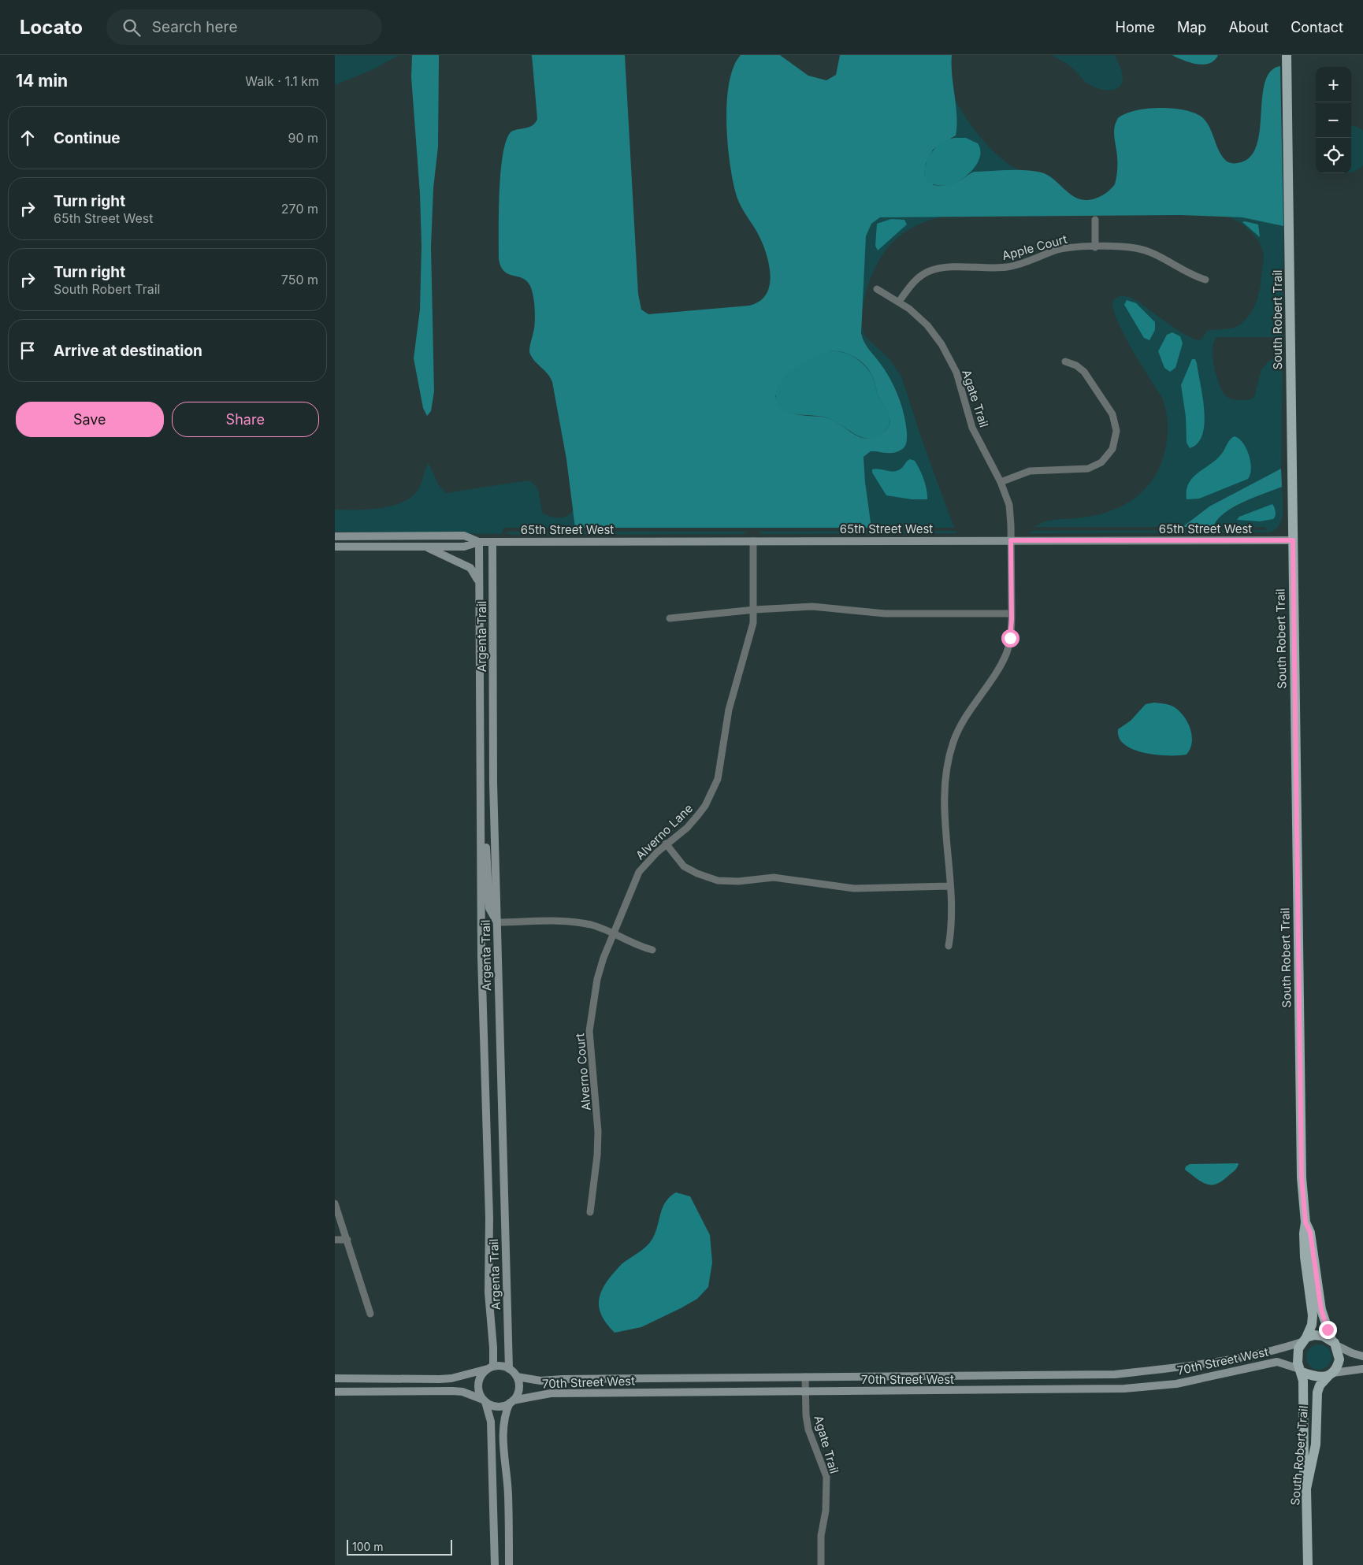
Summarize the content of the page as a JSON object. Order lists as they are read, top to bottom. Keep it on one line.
{"streets":{"main road":["South Robert Trail"],"street":["Apple Court","Agate Trail","65th Street West","Argenta Trail","Alverno Lane","Alverno Court","70th Street West"]},"crossings":[["Apple Court","Agate Trail"],["South Robert Trail","65th Street West"],["South Robert Trail","70th Street West"],["Agate Trail","65th Street West"],["Agate Trail","70th Street West"],["65th Street West","Argenta Trail"],["65th Street West","Alverno Lane"],["Argenta Trail","70th Street West"],["Alverno Lane","Alverno Court"]],"scale_bar":"100 m","page":{"header":"Locato","search":"Search here","nav":["Home","Map","About","Contact"],"heading":["14 min","Walk · 1.1 km"],"map_buttons":["+","−"],"list":[["Continue","90 m"],["Turn right","65th Street West","270 m"],["Turn right","South Robert Trail","750 m"],"Arrive at destination"],"buttons":["Save","Share"],"scale":"100 m"}}
